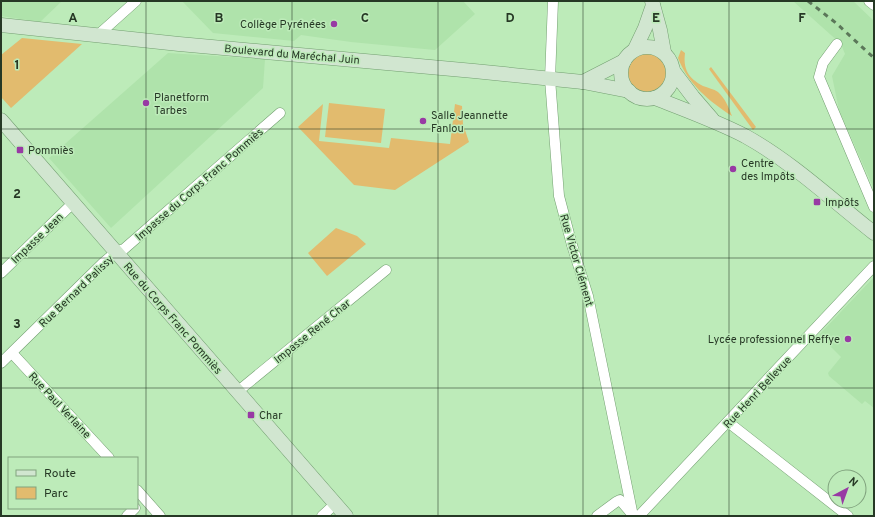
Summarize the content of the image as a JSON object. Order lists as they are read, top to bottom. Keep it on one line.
{"streets":{"main road":["Boulevard du Maréchal Juin","Rue du Corps Franc Pommiès"],"street":["Impasse du Corps Franc Pommiès","Impasse Jean","Rue Victor Clément","Rue Bernard Palissy","Impasse René Char","Rue Henri Bellevue","Rue Paul Verlaine"]},"crossings":[["Boulevard du Maréchal Juin","Rue Victor Clément"],["Impasse du Corps Franc Pommiès","Rue Bernard Palissy"],["Impasse du Corps Franc Pommiès","Rue du Corps Franc Pommiès"],["Impasse Jean","Rue du Corps Franc Pommiès"],["Rue Bernard Palissy","Rue du Corps Franc Pommiès"],["Rue Bernard Palissy","Rue Paul Verlaine"],["Rue du Corps Franc Pommiès","Impasse René Char"]],"places":{"other":["Collège Pyrénées","Planetform Tarbes","Salle Jeannette Fanlou","Centre des Impôts","Lycée professionnel Reffye"],"transit":["Pommiès","Impôts","Char"]},"legend":["Route","Parc"],"north":"top right","grid":{"columns":["A","B","C","D","E","F"],"rows":["1","2","3"]}}
